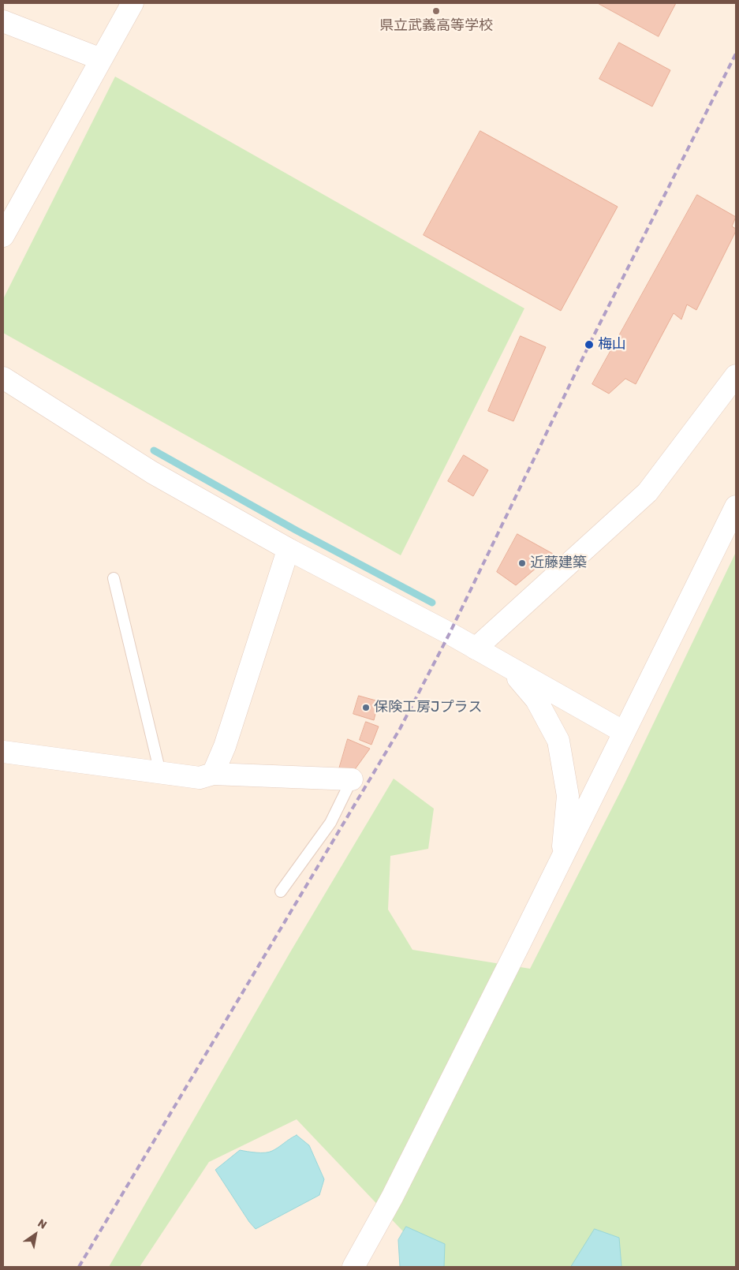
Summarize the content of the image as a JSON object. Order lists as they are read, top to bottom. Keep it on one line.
{"places":["県立武義高等学校","梅山","近藤建築","保険工房Jプラス"],"north":"top right"}
